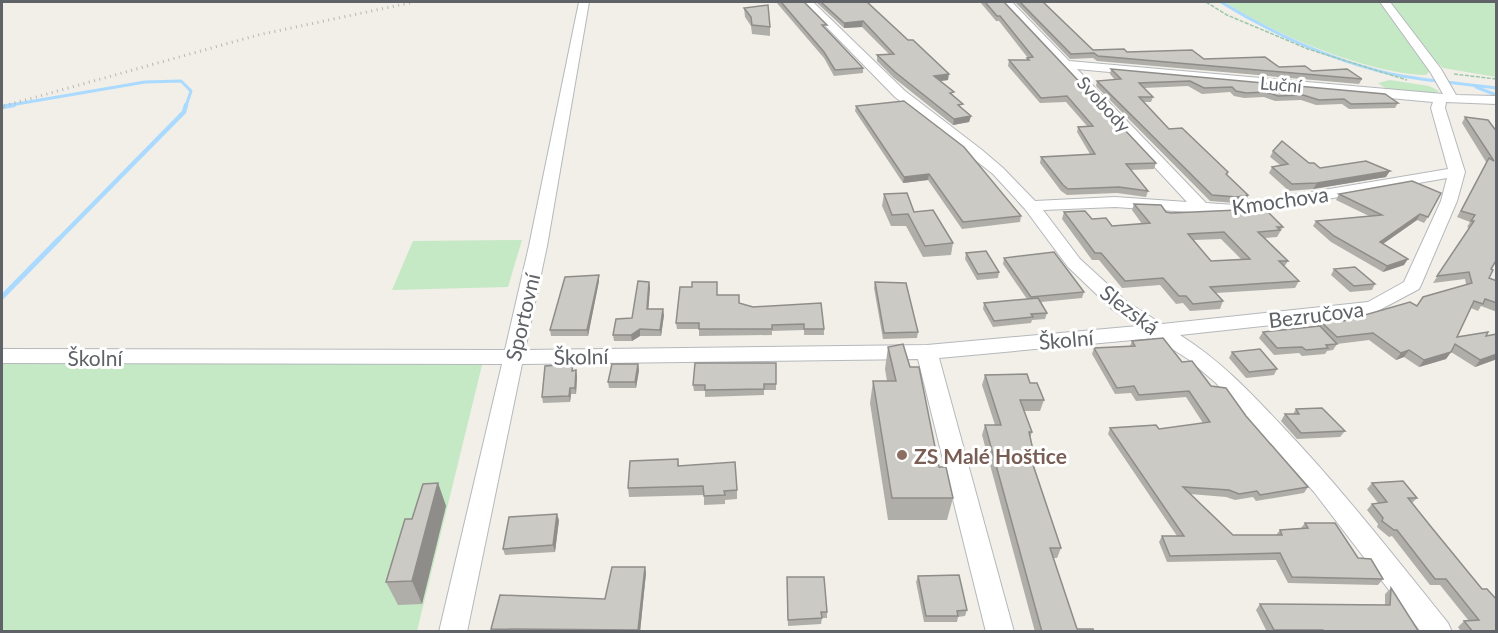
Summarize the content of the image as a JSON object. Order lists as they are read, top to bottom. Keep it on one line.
{"streets":{"street":["Luční","Svobody","Kmochova","Slezská","Bezručova","Sportovní","Školní"]},"crossings":[["Luční","Svobody"],["Svobody","Kmochova"],["Kmochova","Slezská"],["Kmochova","Bezručova"],["Slezská","Bezručova"],["Slezská","Školní"],["Bezručova","Školní"],["Sportovní","Školní"]],"places":["ZS Malé Hoštice"]}
